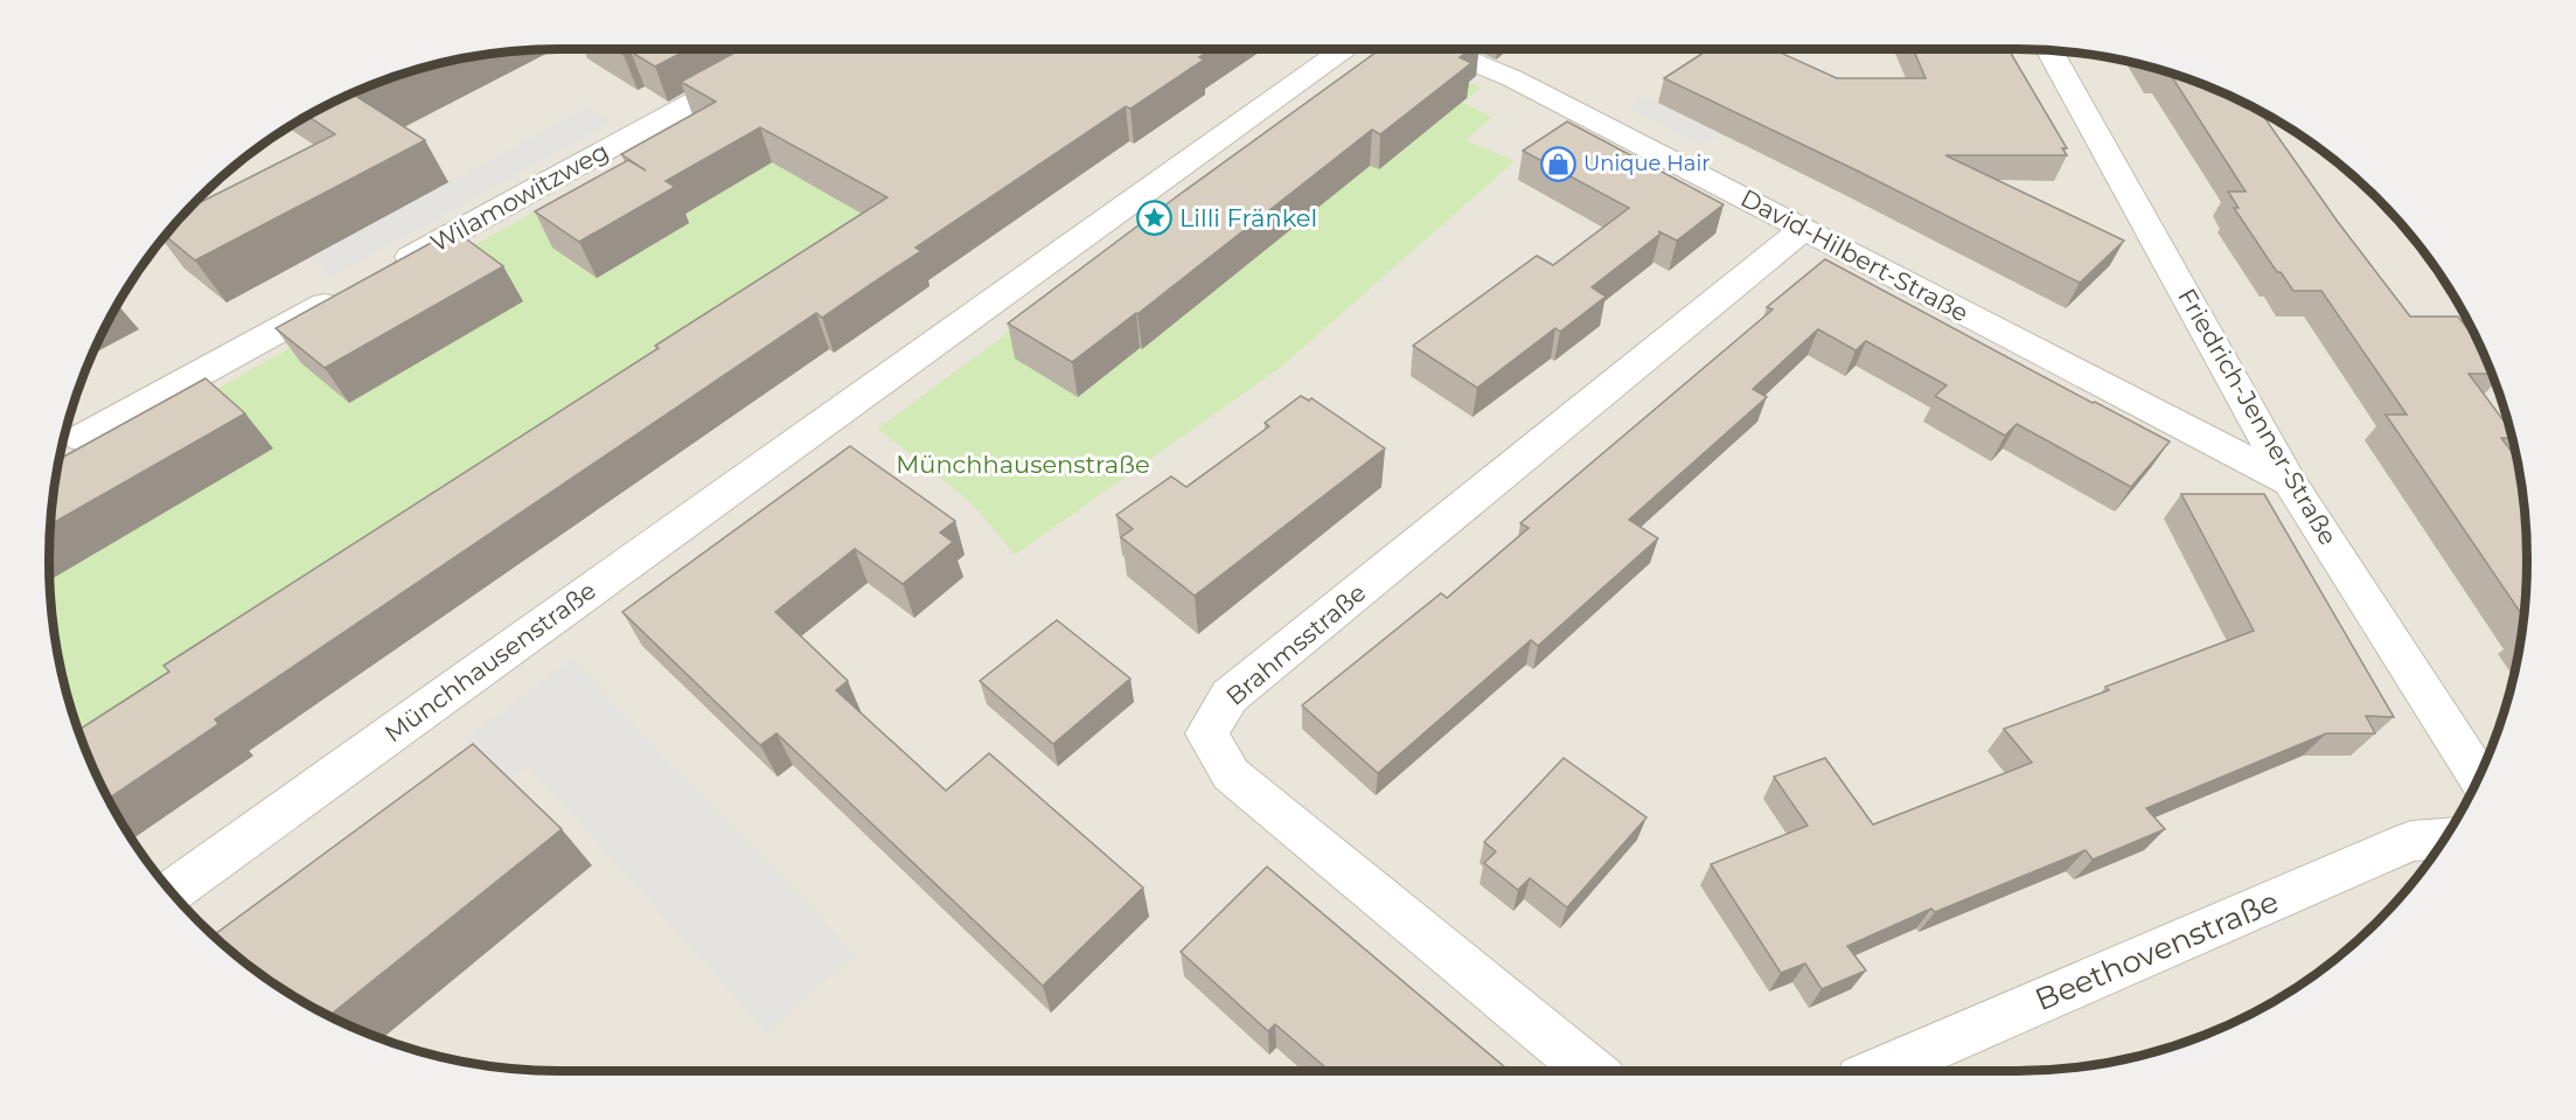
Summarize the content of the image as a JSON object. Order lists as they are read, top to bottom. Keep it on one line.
{"streets":{"street":["Wilamowitzweg","David-Hilbert-Straße","Friedrich-Jenner-Straße","Brahmsstraße","Münchhausenstraße","Beethovenstraße"]},"crossings":[["David-Hilbert-Straße","Friedrich-Jenner-Straße"],["David-Hilbert-Straße","Brahmsstraße"]],"parks":["Münchhausenstraße"],"places":{"shop":["Unique Hair"],"place":["Lilli Fränkel"]}}
